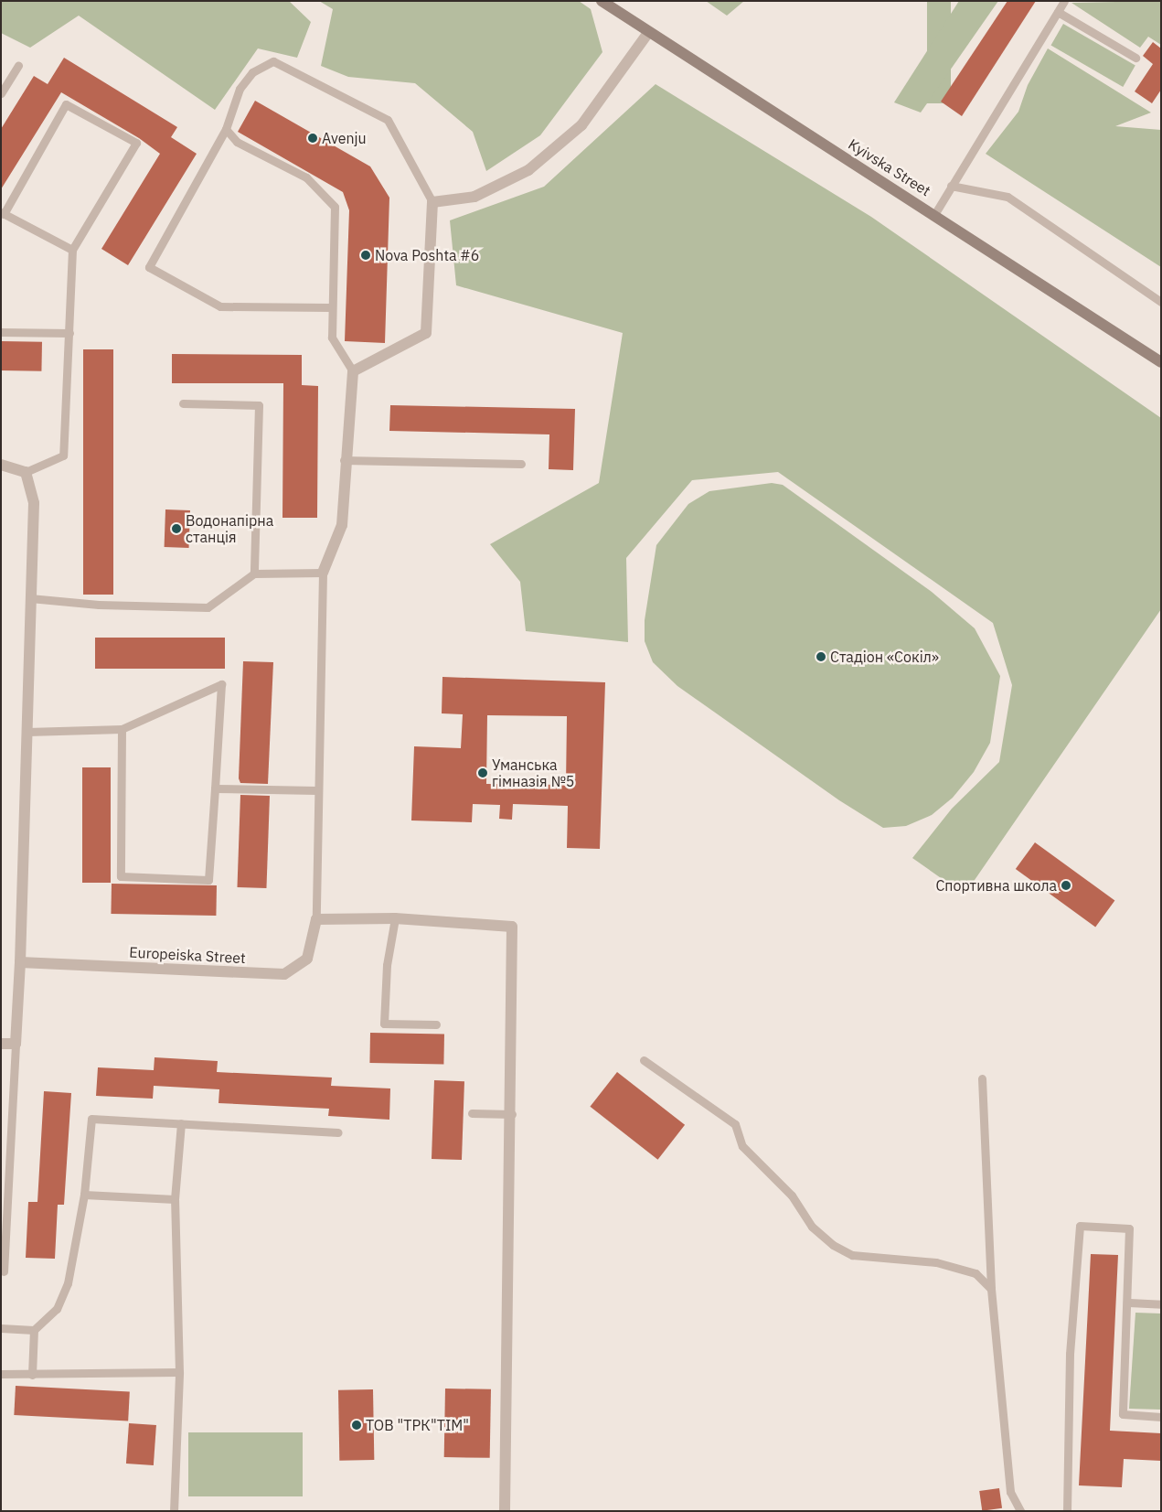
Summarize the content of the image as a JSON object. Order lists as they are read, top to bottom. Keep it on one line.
{"streets":{"main road":["Kyivska Street"],"street":["Europeiska Street"]},"places":["Avenju","Nova Poshta #6","Водонапірна станція","Стадіон «Сокіл»","Уманська гімназія №5","Спортивна школа","ТОВ \"ТРК\"ТІМ\""]}
